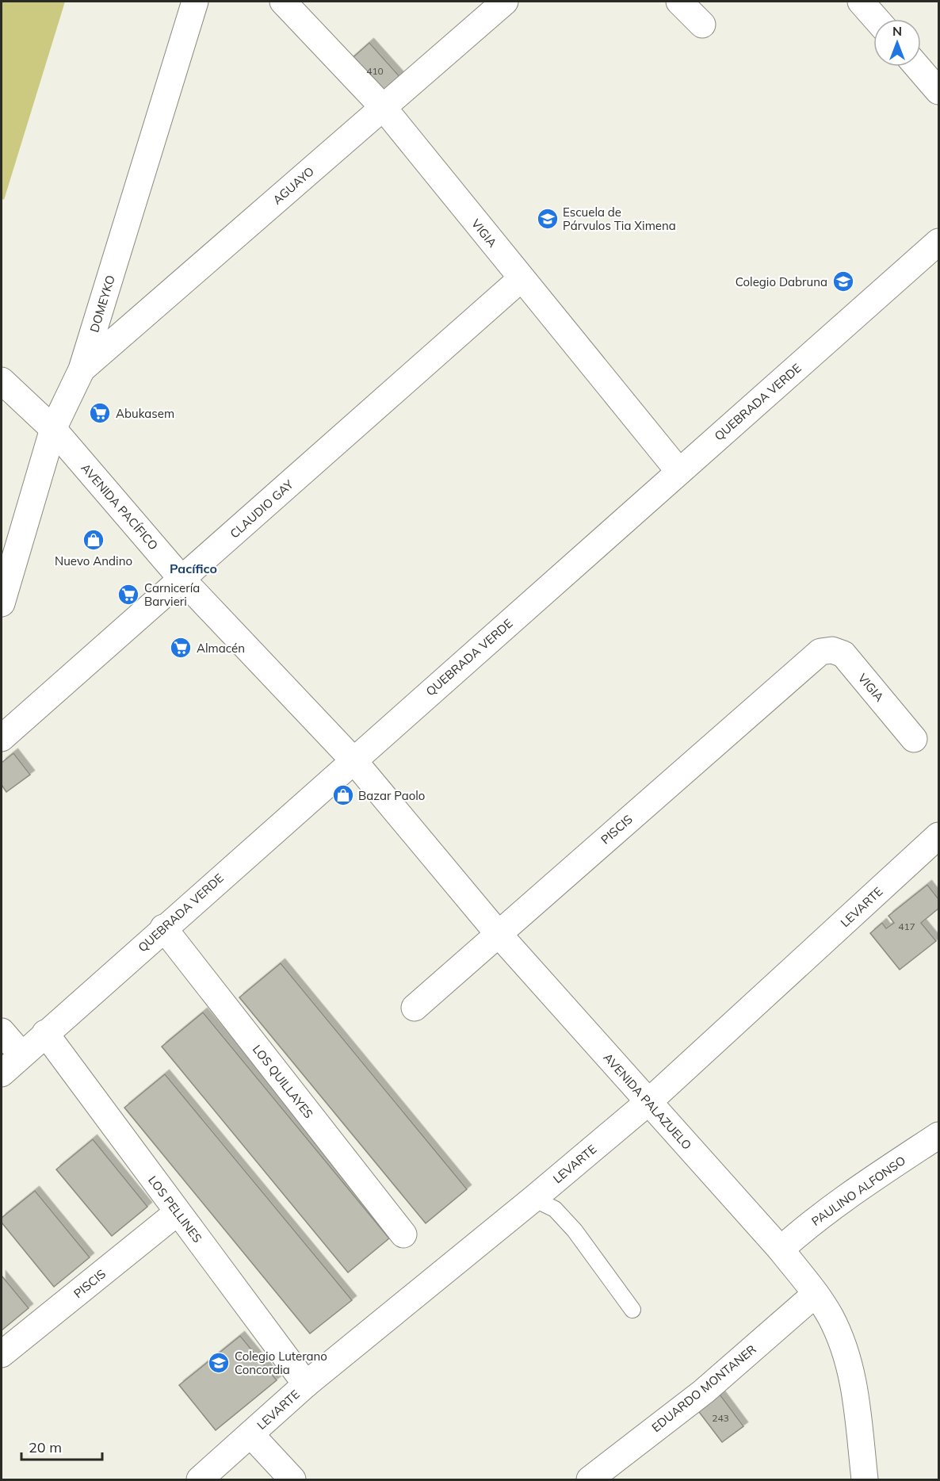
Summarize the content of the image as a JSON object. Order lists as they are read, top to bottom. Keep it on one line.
{"streets":{"street":["AGUAYO","VIGIA","DOMEYKO","QUEBRADA VERDE","AVENIDA PACÍFICO","CLAUDIO GAY","PISCIS","LEVARTE","LOS QUILLAYES","AVENIDA PALAZUELO","PAULINO ALFONSO","LOS PELLINES","EDUARDO MONTANER"]},"crossings":[["AGUAYO","VIGIA"],["AGUAYO","DOMEYKO"],["VIGIA","QUEBRADA VERDE"],["VIGIA","CLAUDIO GAY"],["VIGIA","PISCIS"],["DOMEYKO","AVENIDA PACÍFICO"],["QUEBRADA VERDE","AVENIDA PACÍFICO"],["QUEBRADA VERDE","LOS QUILLAYES"],["QUEBRADA VERDE","AVENIDA PALAZUELO"],["QUEBRADA VERDE","LOS PELLINES"],["AVENIDA PACÍFICO","CLAUDIO GAY"],["AVENIDA PACÍFICO","AVENIDA PALAZUELO"],["PISCIS","AVENIDA PALAZUELO"],["PISCIS","LOS PELLINES"],["LEVARTE","AVENIDA PALAZUELO"],["LEVARTE","LOS PELLINES"],["AVENIDA PALAZUELO","PAULINO ALFONSO"],["AVENIDA PALAZUELO","EDUARDO MONTANER"]],"districts":["Pacífico"],"places":{"school or university":["Escuela de Párvulos Tia Ximena","Colegio Dabruna","Colegio Luterano Concordia"],"supermarket":["Abukasem","Carnicería Barvieri","Almacén"],"shop":["Nuevo Andino","Bazar Paolo"]},"house_numbers":["410","417","243"],"scale_bar":"20 m","north":"top"}
